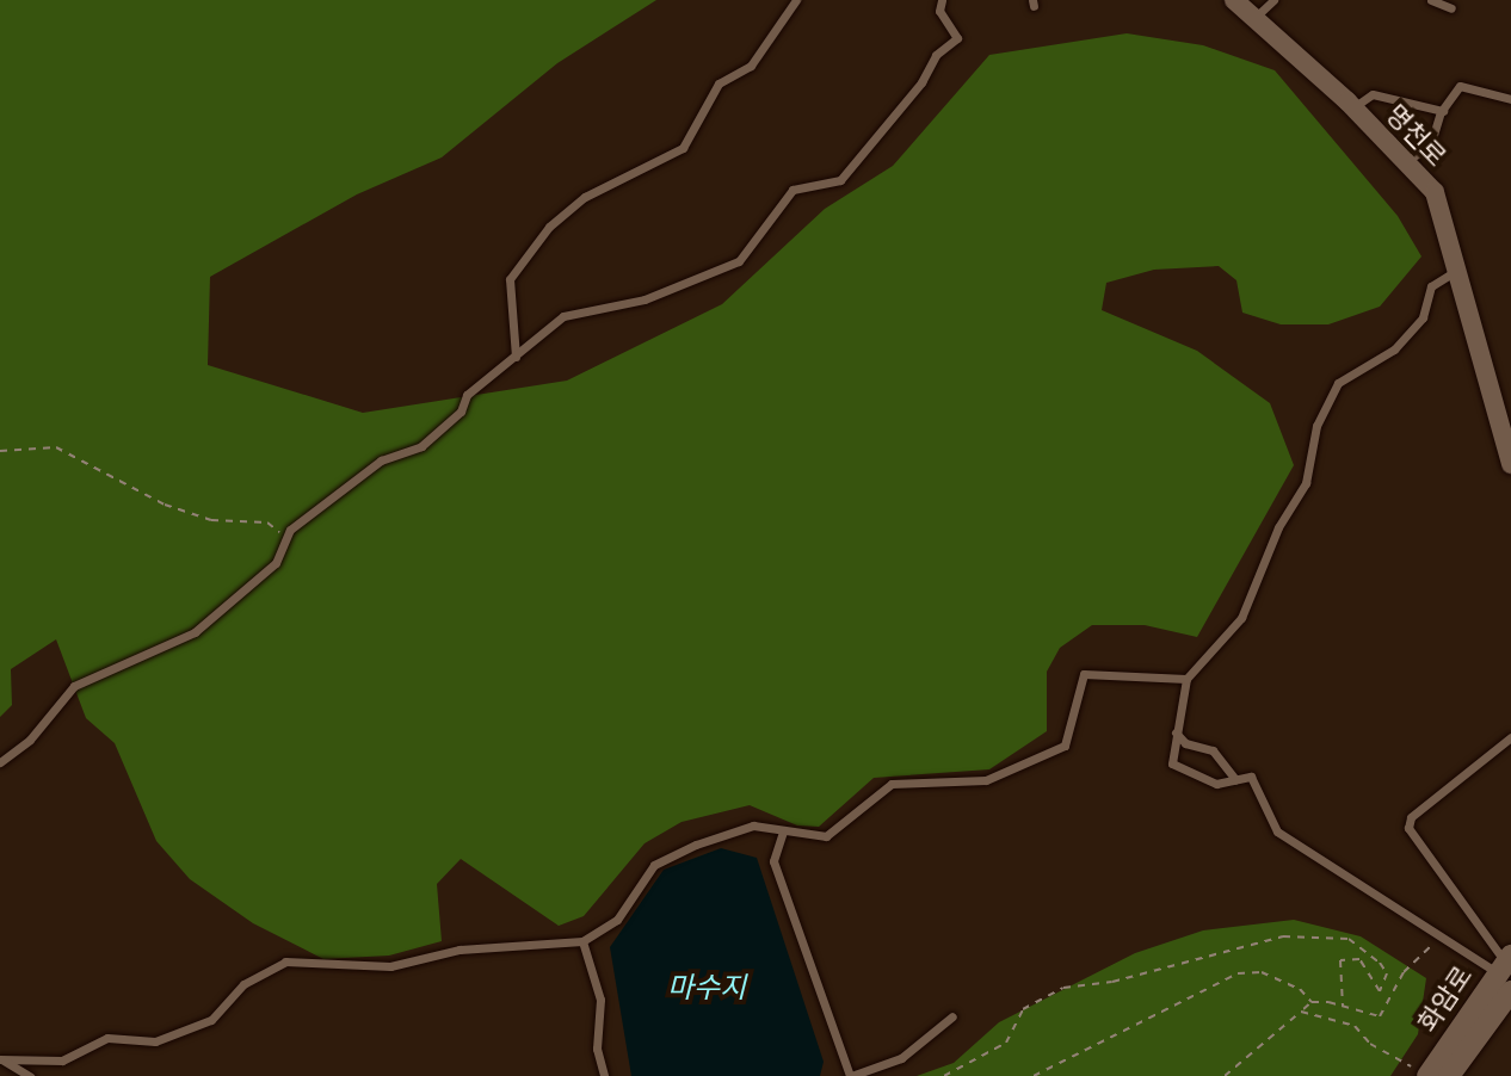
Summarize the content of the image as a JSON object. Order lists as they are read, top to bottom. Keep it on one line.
{"streets":{"main road":["화암로"],"street":["명천로"]},"water":["마수지"]}
